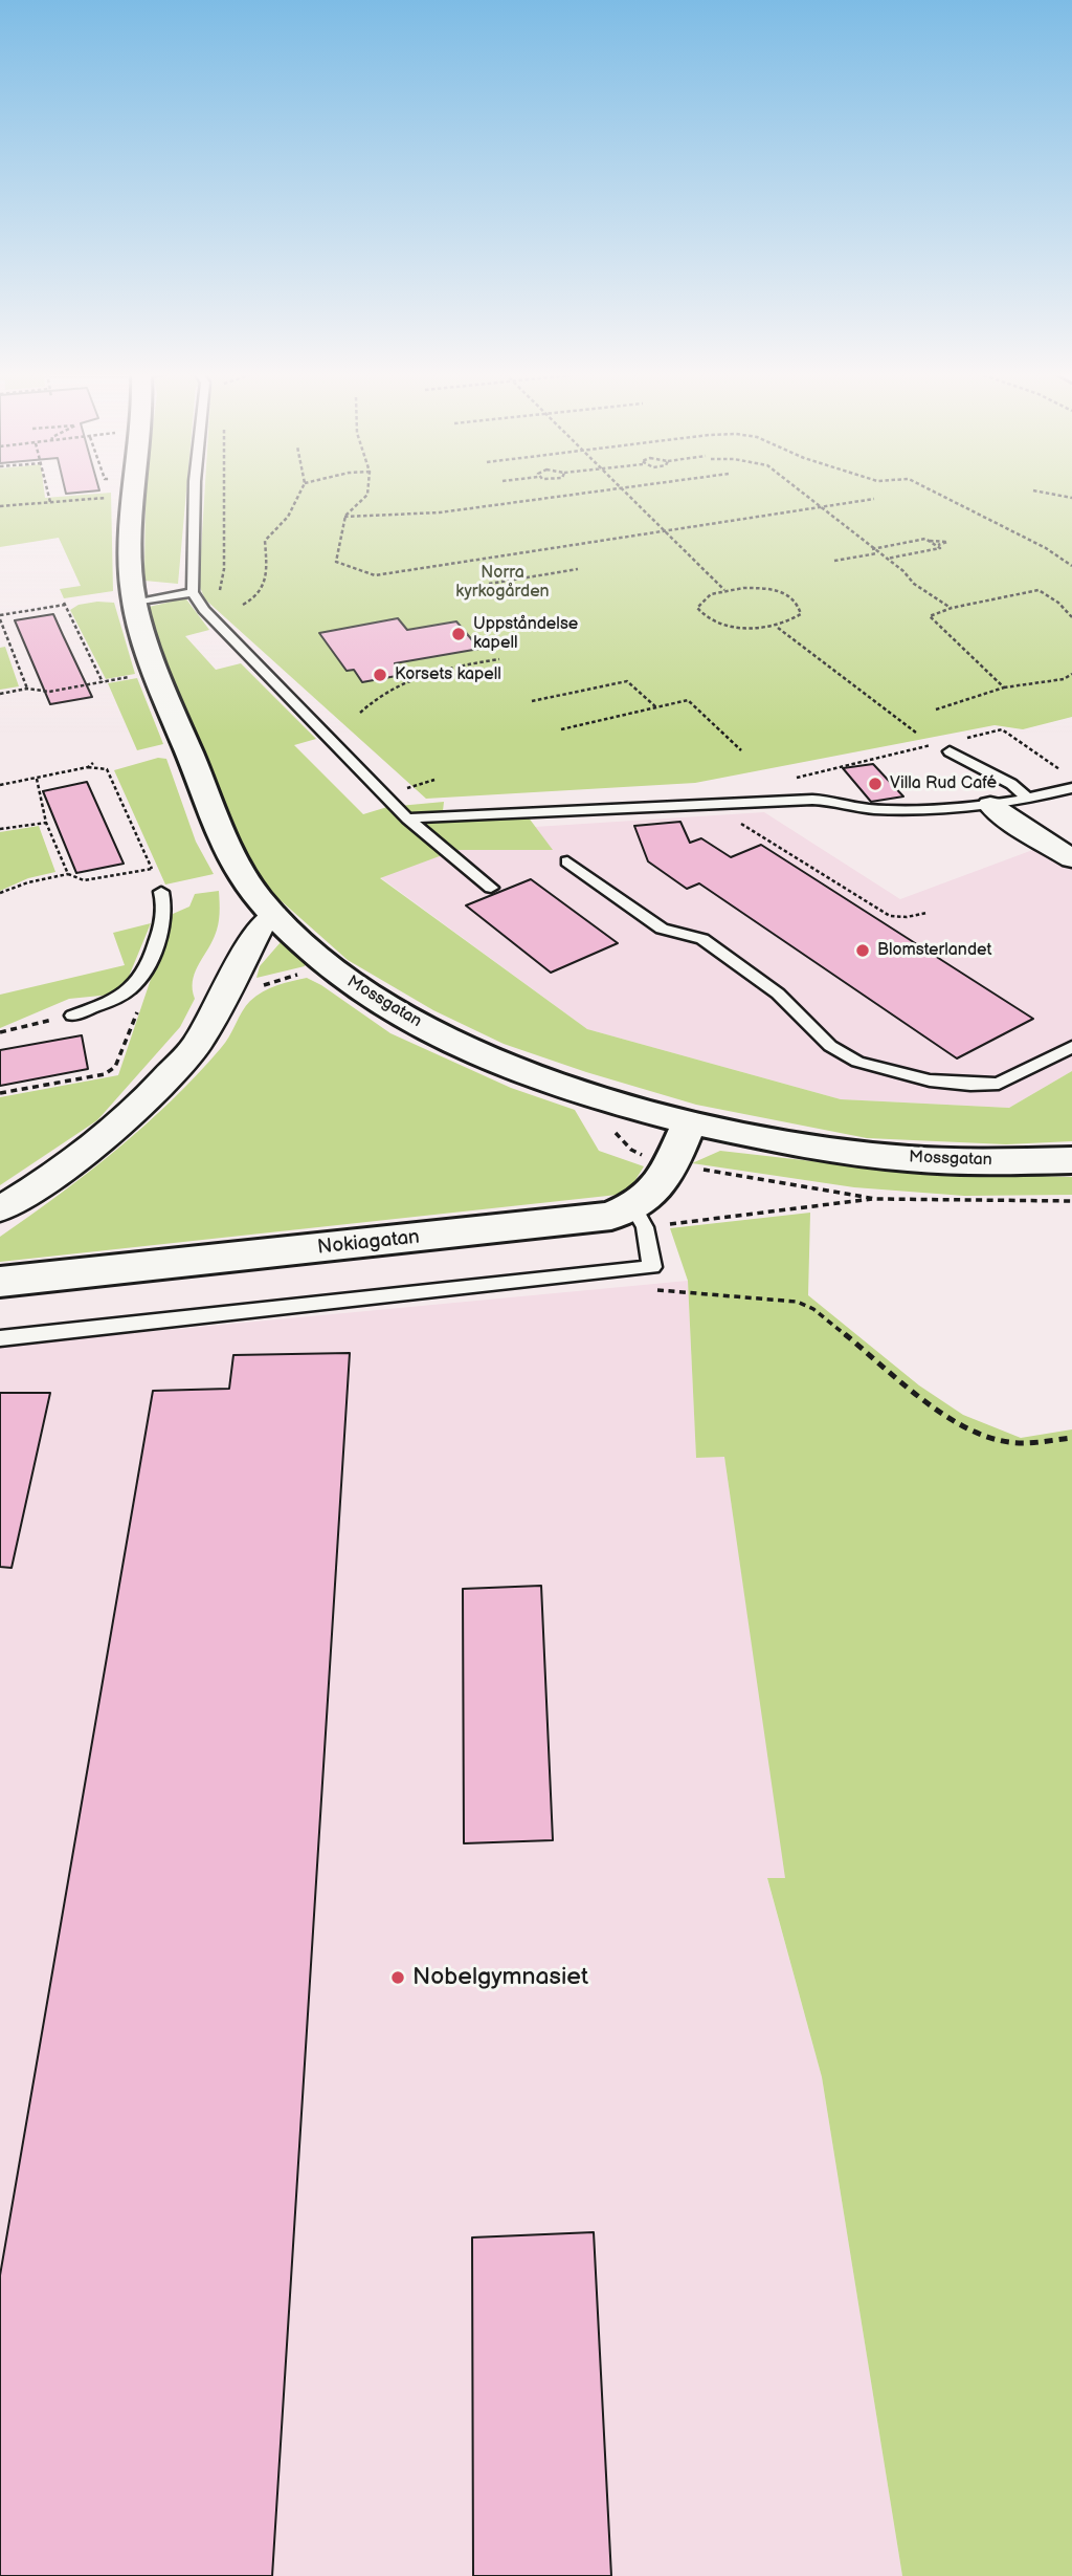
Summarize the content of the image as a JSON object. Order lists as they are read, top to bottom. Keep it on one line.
{"streets":{"street":["Mossgatan","Nokiagatan"]},"crossings":[["Mossgatan","Nokiagatan"]],"parks":["Norra kyrkogården"],"places":["Uppståndelse kapell","Korsets kapell","Villa Rud Café","Blomsterlandet","Nobelgymnasiet"]}
